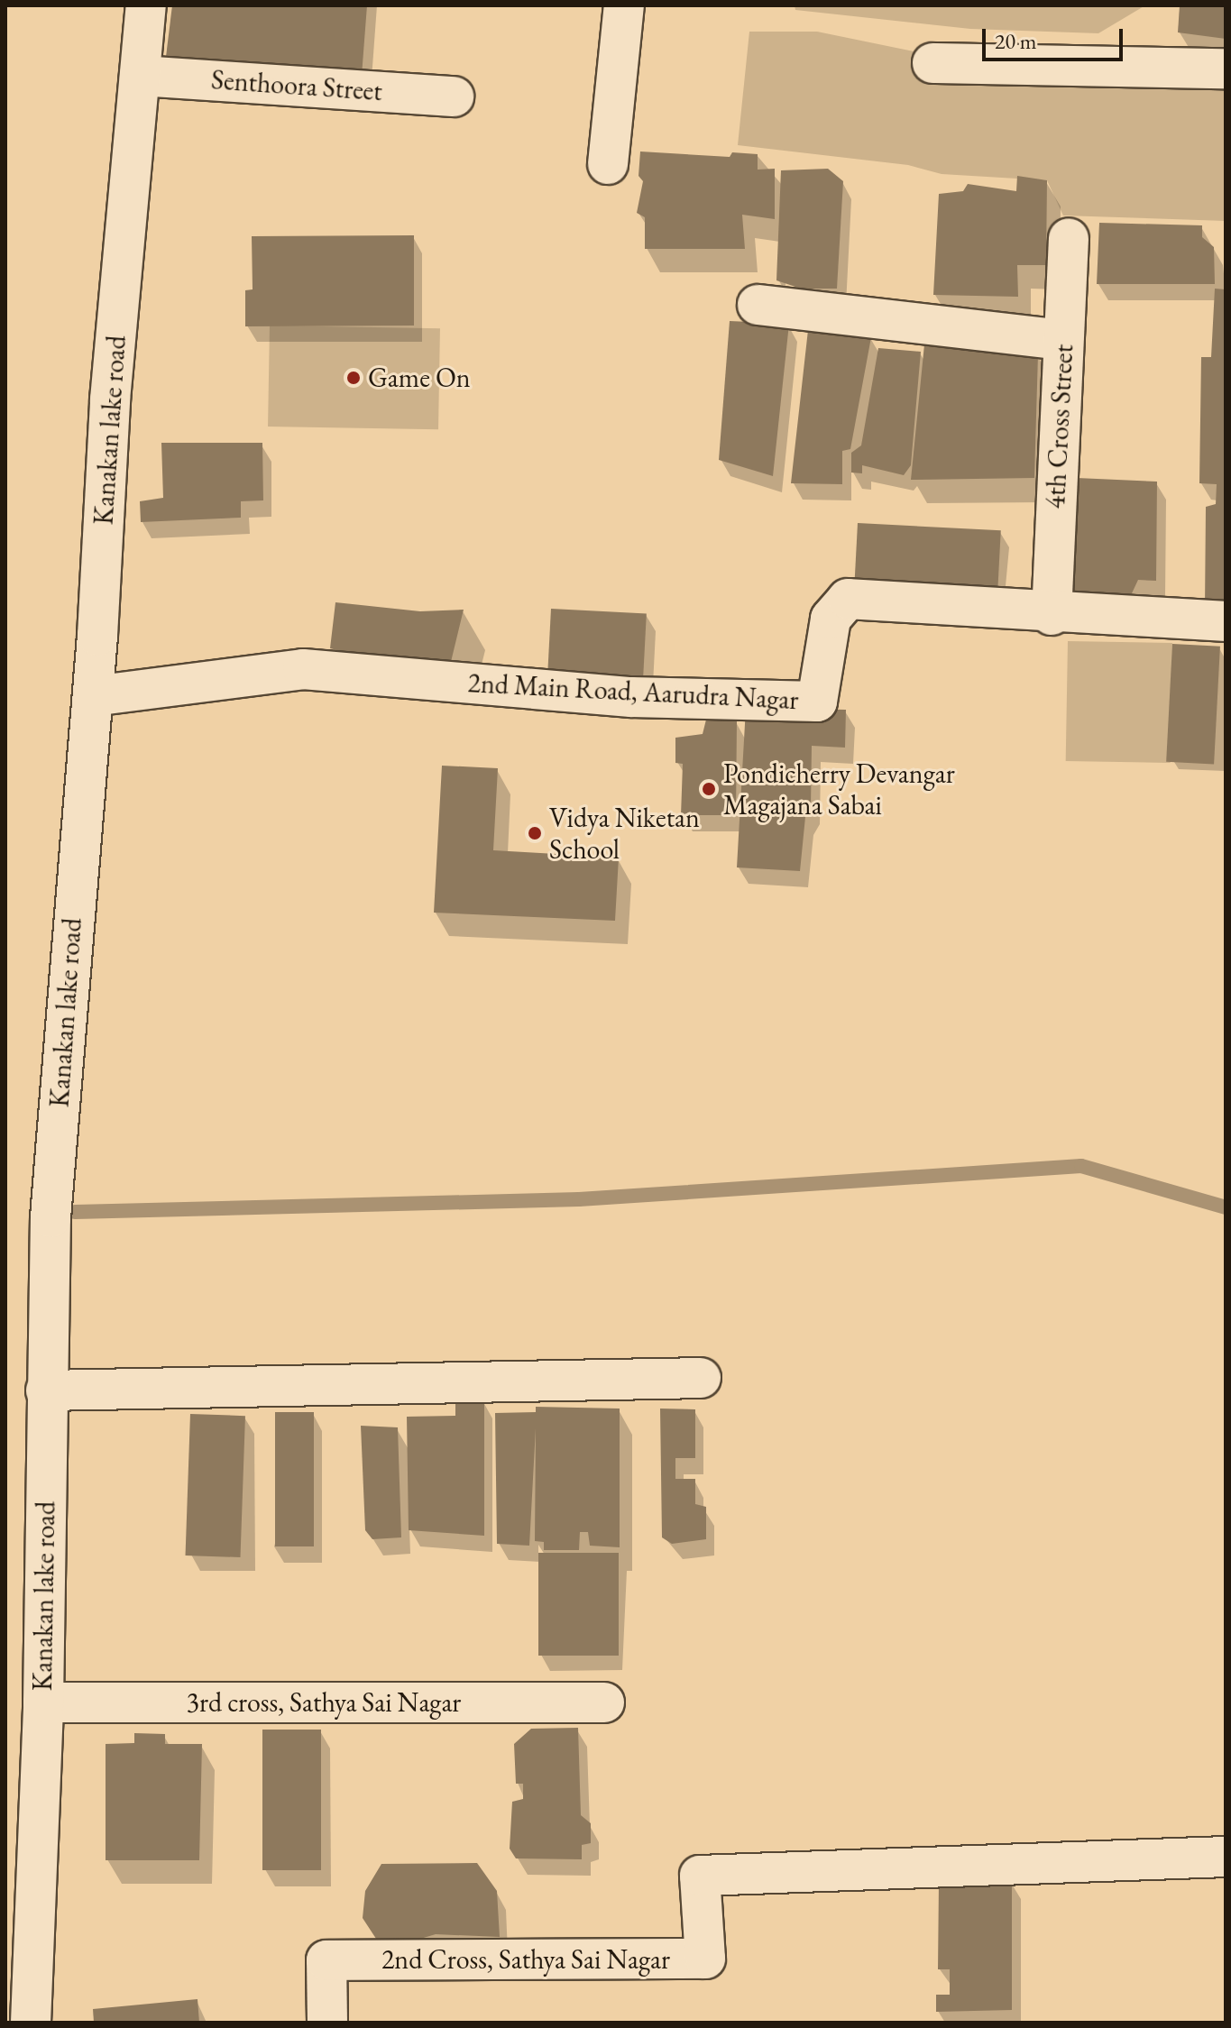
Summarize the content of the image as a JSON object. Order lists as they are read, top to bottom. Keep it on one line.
{"streets":{"street":["Senthoora Street","4th Cross Street","Kanakan lake road","2nd Main Road, Aarudra Nagar","3rd cross, Sathya Sai Nagar","2nd Cross, Sathya Sai Nagar"]},"crossings":[["Senthoora Street","Kanakan lake road"],["4th Cross Street","2nd Main Road, Aarudra Nagar"],["Kanakan lake road","2nd Main Road, Aarudra Nagar"],["Kanakan lake road","3rd cross, Sathya Sai Nagar"]],"places":["Game On","Pondicherry Devangar Magajana Sabai","Vidya Niketan School"],"scale_bar":"20 m"}
